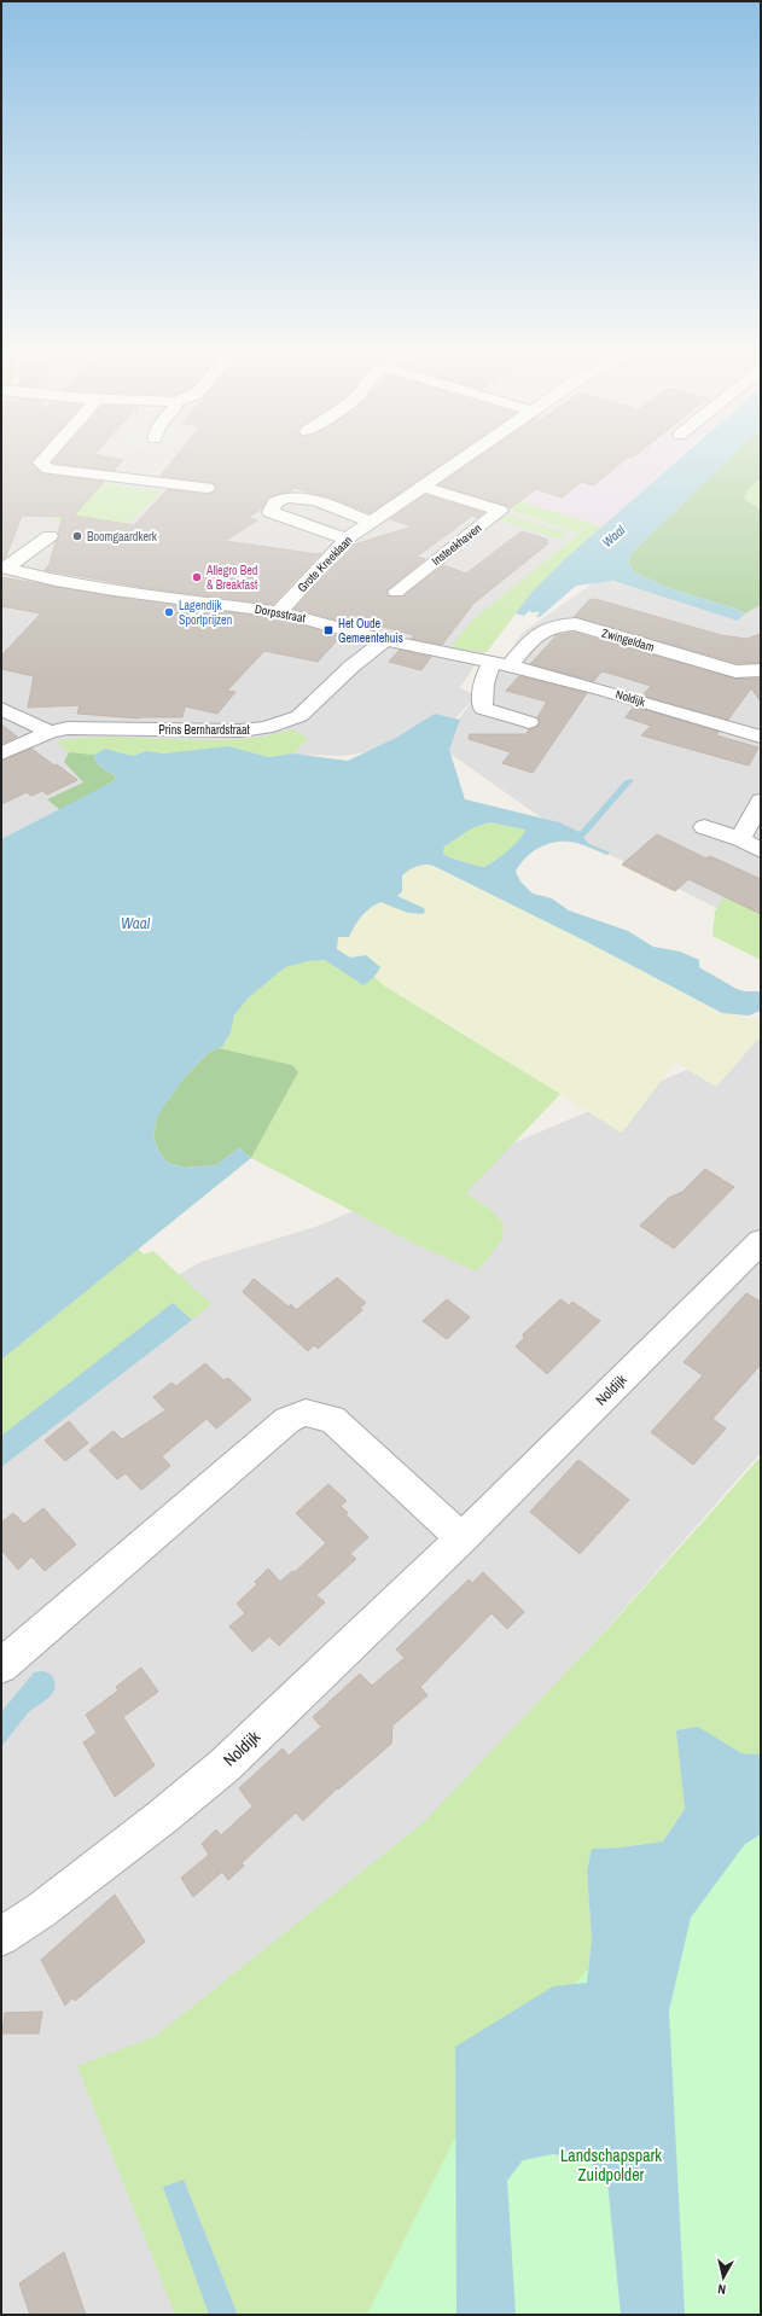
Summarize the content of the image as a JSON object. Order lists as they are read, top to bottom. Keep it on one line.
{"streets":{"street":["Insteekhaven","Grote Kreeklaan","Dorpsstraat","Zwingeldam","Noldijk","Prins Bernhardstraat"]},"crossings":[["Insteekhaven","Grote Kreeklaan"],["Grote Kreeklaan","Dorpsstraat"],["Dorpsstraat","Zwingeldam"],["Dorpsstraat","Noldijk"],["Dorpsstraat","Prins Bernhardstraat"],["Zwingeldam","Noldijk"]],"water":["Waal"],"parks":["Landschapspark Zuidpolder"],"places":{"other":["Boomgaardkerk","Allegro Bed & Breakfast","Lagendijk Sportprijzen"],"transit":["Het Oude Gemeentehuis"]},"north":"bottom"}
